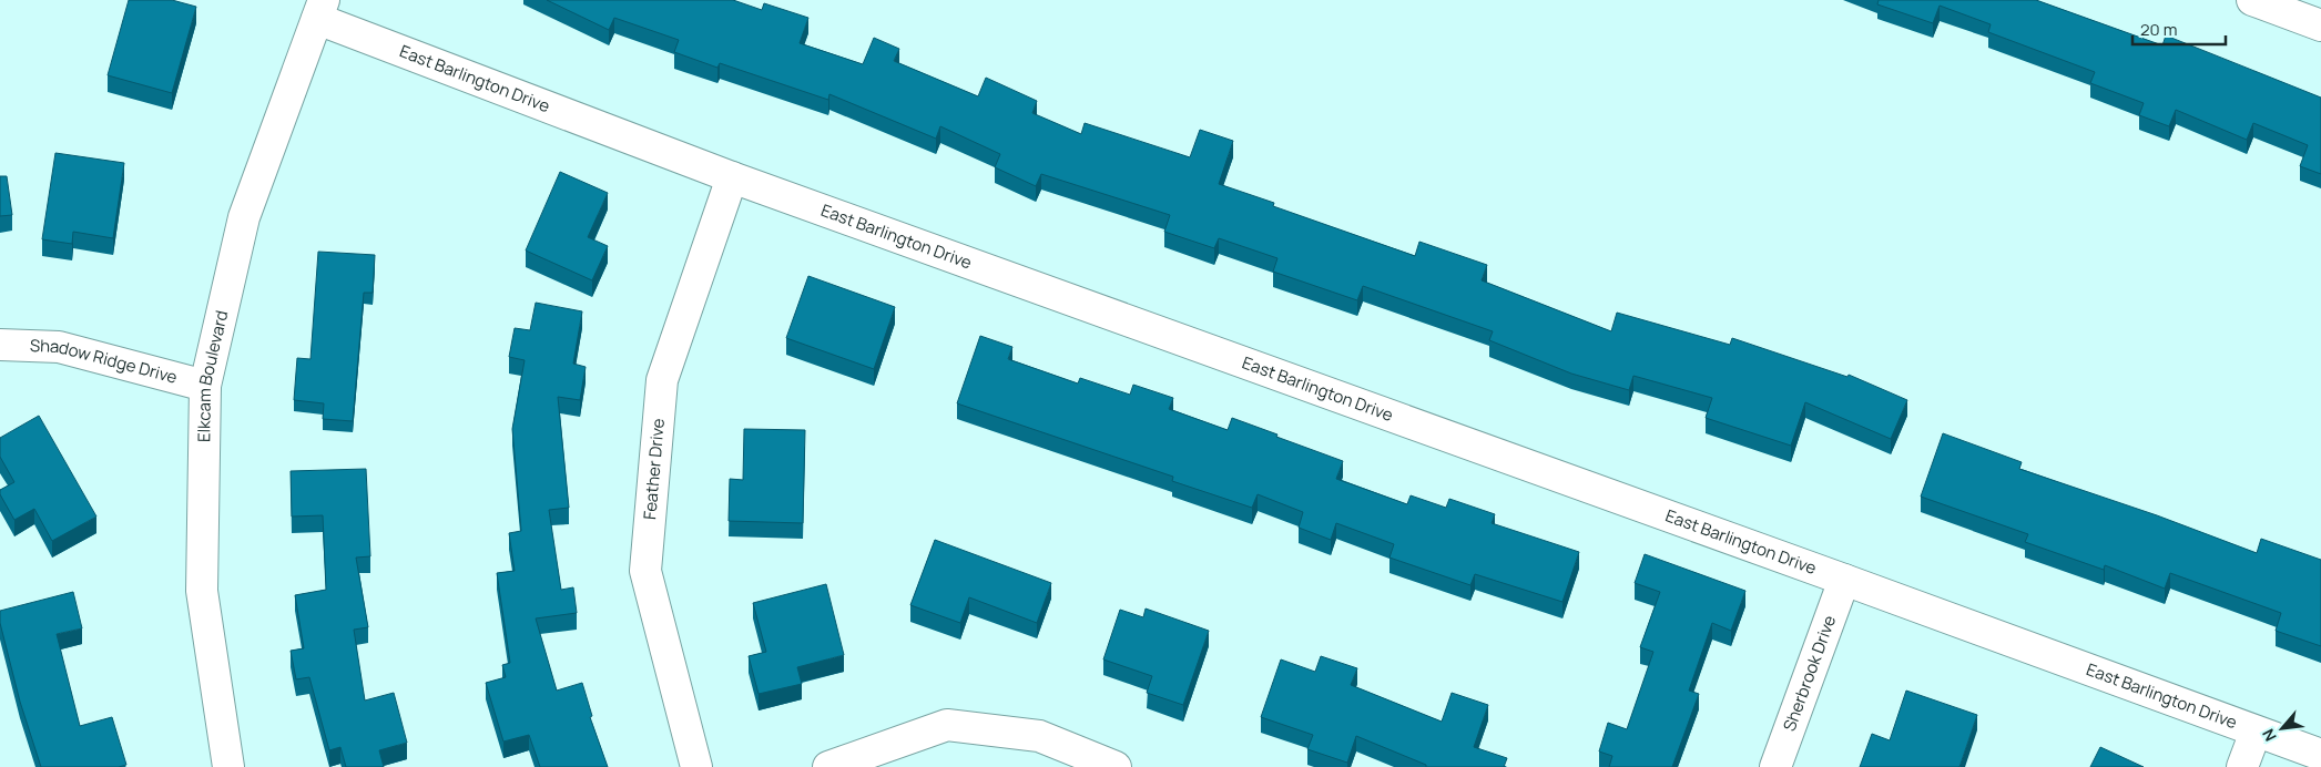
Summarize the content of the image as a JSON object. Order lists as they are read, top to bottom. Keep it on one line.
{"streets":{"street":["East Barlington Drive","Shadow Ridge Drive","Elkcam Boulevard","Feather Drive","Sherbrook Drive"]},"crossings":[["East Barlington Drive","Elkcam Boulevard"],["East Barlington Drive","Feather Drive"],["East Barlington Drive","Sherbrook Drive"],["Shadow Ridge Drive","Elkcam Boulevard"]],"scale_bar":"20 m","north":"bottom left"}
